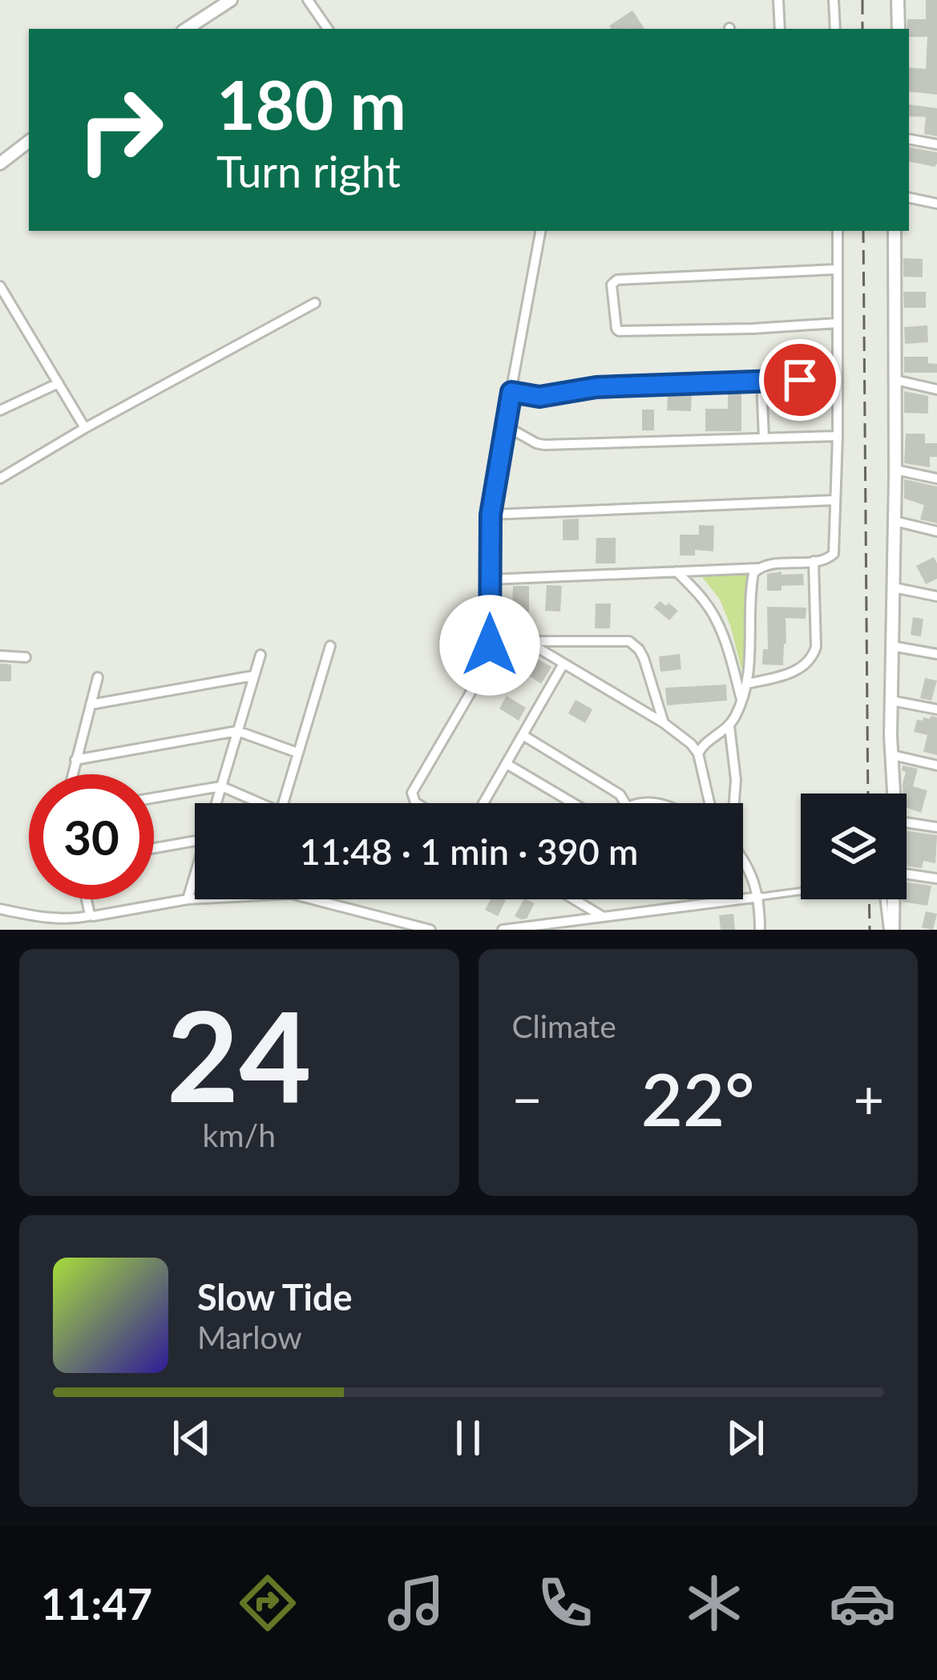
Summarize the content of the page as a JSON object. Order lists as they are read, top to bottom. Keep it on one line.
{"page":{"turn":["180 m","Turn right"],"limit":"30","trip":"11:48 · 1 min · 390 m","tile":[["24","km/h"],"Climate"],"heat":["−","22°","+"],"song":["Slow Tide","Marlow"],"tabs":"11:47"}}
